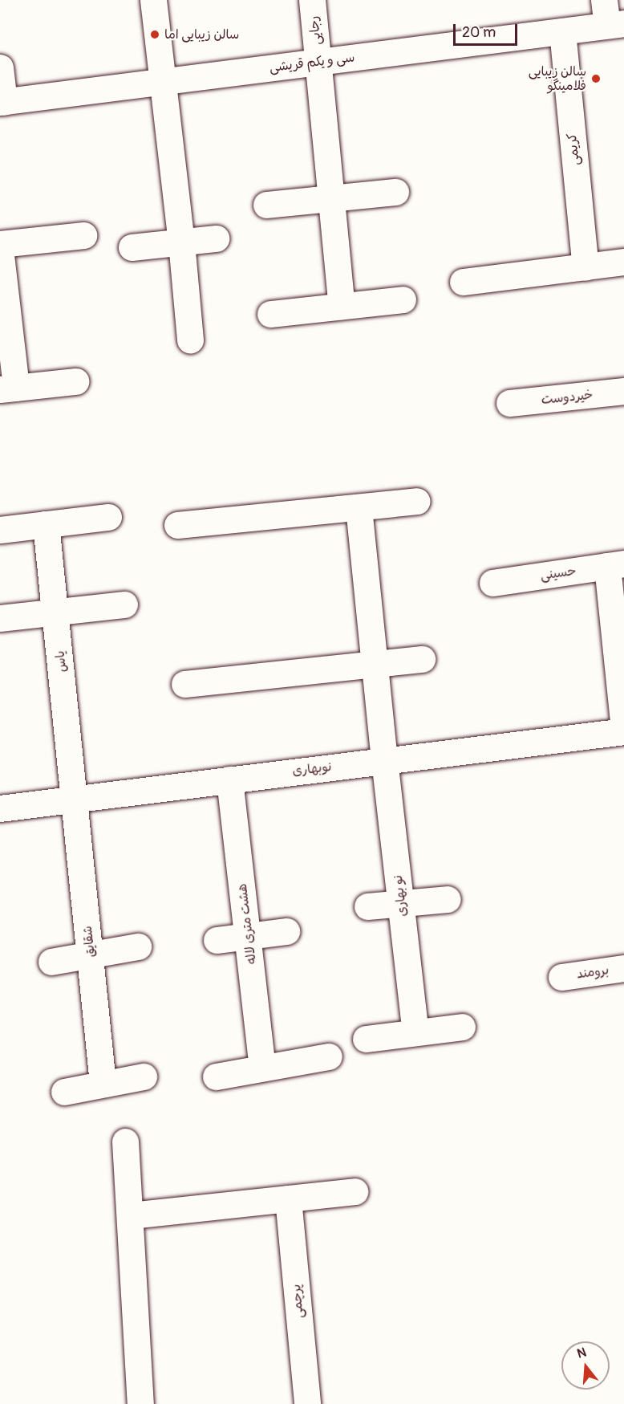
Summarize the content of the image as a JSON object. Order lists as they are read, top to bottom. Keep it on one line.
{"streets":{"street":["رجایی","سی و یکم قریشی","کریمی","خیردوست","حسینی","یاس","نوبهاری","نو بهاری","هشت متری لاله","شقایق","برومند","پرچمی"]},"crossings":[["رجایی","سی و یکم قریشی"],["سی و یکم قریشی","کریمی"],["یاس","نوبهاری"],["یاس","شقایق"],["نوبهاری","نو بهاری"],["نوبهاری","هشت متری لاله"],["نوبهاری","شقایق"]],"places":["سالن زیبایی اما","سالن زیبایی فلامینگو"],"scale_bar":"20 m","north":"top"}
